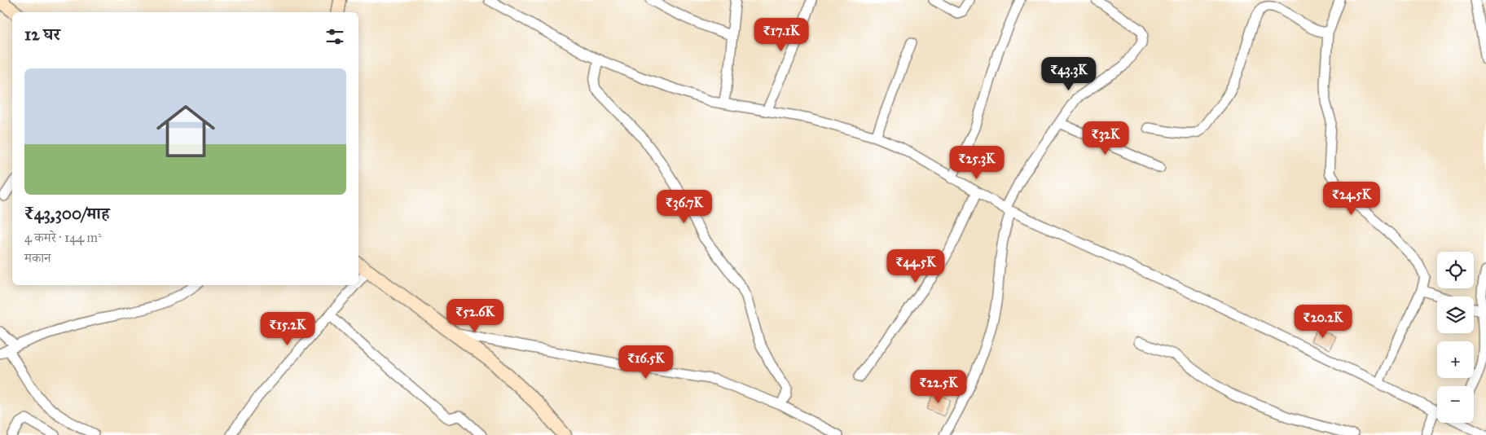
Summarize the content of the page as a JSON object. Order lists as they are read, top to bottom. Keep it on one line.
{"page":{"heading":"12 घर","price":["₹17.1K","₹43.3K","₹32K","₹25.3K","₹24.5K","₹36.7K","₹44.5K","₹52.6K","₹20.2K","₹15.2K","₹16.5K","₹22.5K"],"list":[{"name":"₹43,300/माह","note":"4 कमरे · 144 m² · मकान"}],"map_buttons":["+","−"]}}
